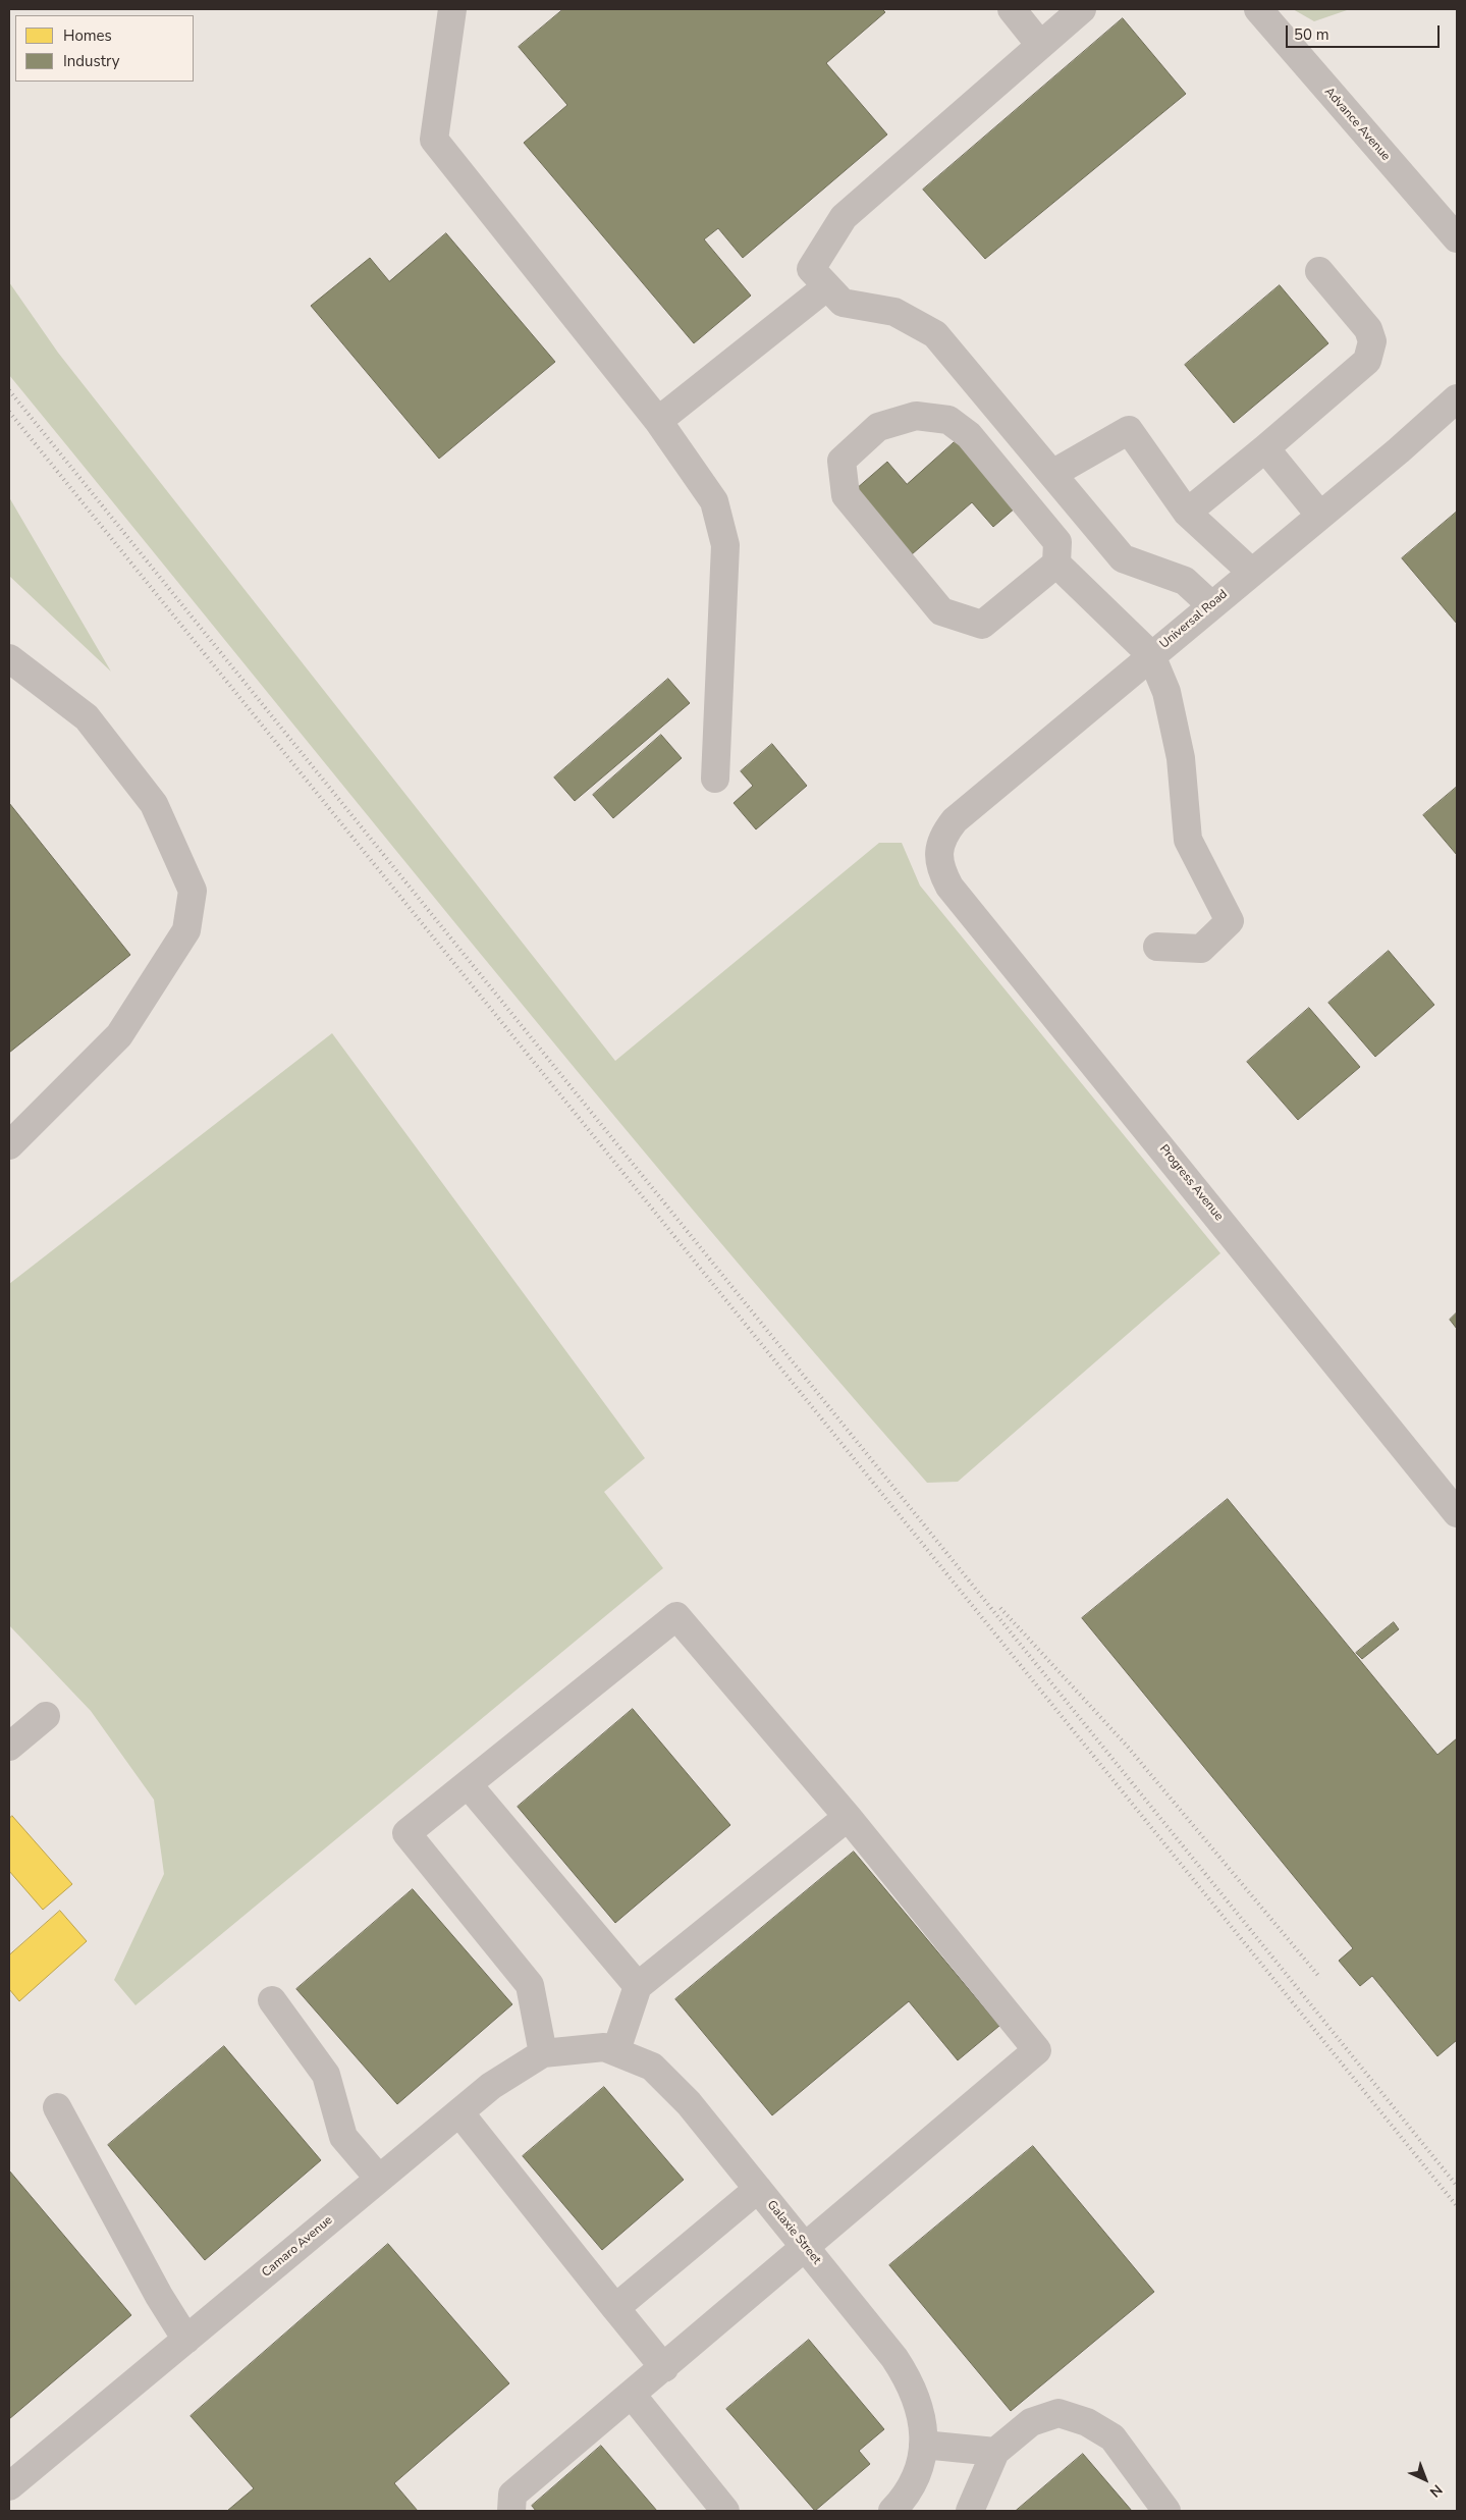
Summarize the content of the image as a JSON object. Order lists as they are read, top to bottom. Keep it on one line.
{"streets":{"street":["Advance Avenue","Universal Road","Progress Avenue","Galaxie Street","Camaro Avenue"]},"crossings":[["Universal Road","Progress Avenue"],["Galaxie Street","Camaro Avenue"]],"legend":["Homes","Industry"],"scale_bar":"50 m","north":"bottom right"}
